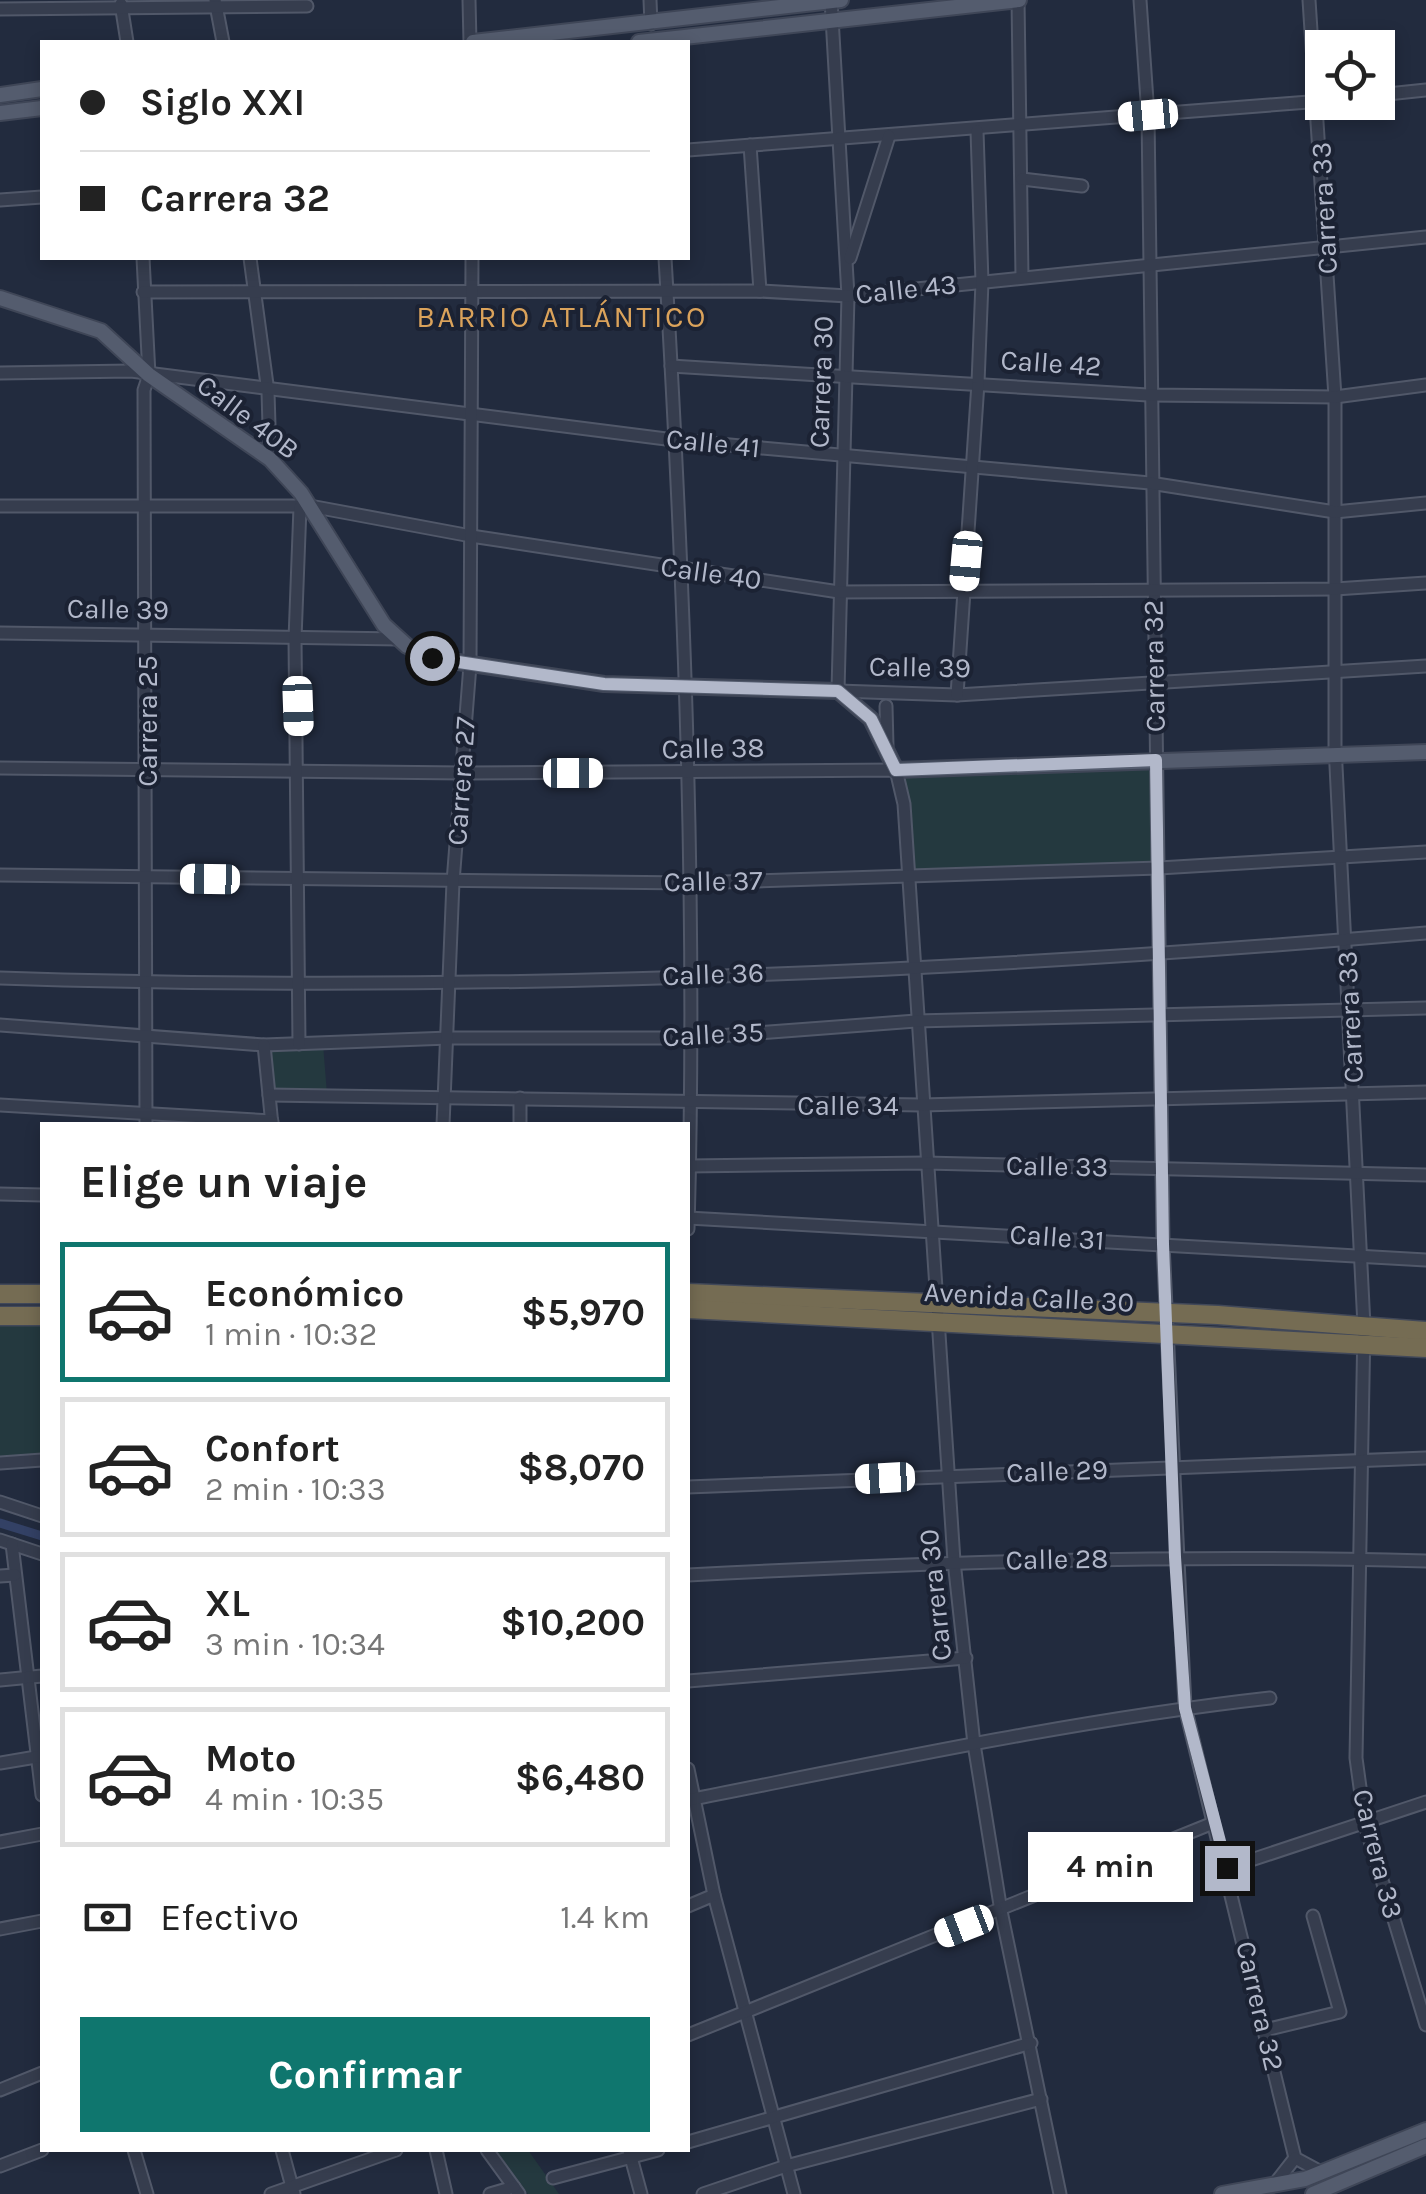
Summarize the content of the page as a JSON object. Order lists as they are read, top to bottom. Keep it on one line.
{"streets":{"highway":["Avenida Calle 30"],"main road":["Carrera 30","Calle 40B","Calle 39","Calle 38"],"street":["Carrera 33","Calle 43","Calle 42","Calle 41","Calle 40","Carrera 32","Carrera 25","Carrera 27","Calle 37","Calle 36","Calle 35","Calle 34","Calle 33","Calle 31","Calle 29","Calle 28"]},"crossings":[["Carrera 33","Calle 43"],["Carrera 33","Calle 42"],["Carrera 33","Calle 41"],["Carrera 33","Calle 40"],["Carrera 33","Calle 39"],["Carrera 33","Calle 38"],["Carrera 33","Calle 37"],["Carrera 33","Calle 36"],["Carrera 33","Calle 35"],["Carrera 33","Calle 34"],["Carrera 33","Calle 33"],["Carrera 33","Calle 31"],["Carrera 33","Avenida Calle 30"],["Carrera 33","Calle 29"],["Carrera 33","Calle 28"],["Calle 43","Carrera 30"],["Calle 43","Carrera 32"],["Calle 43","Carrera 25"],["Calle 43","Carrera 27"],["Calle 42","Carrera 30"],["Calle 42","Carrera 32"],["Carrera 30","Calle 41"],["Carrera 30","Calle 40"],["Carrera 30","Calle 39"],["Carrera 30","Calle 38"],["Carrera 30","Calle 37"],["Carrera 30","Calle 36"],["Carrera 30","Calle 35"],["Carrera 30","Calle 34"],["Carrera 30","Calle 33"],["Carrera 30","Calle 31"],["Carrera 30","Avenida Calle 30"],["Carrera 30","Calle 29"],["Carrera 30","Calle 28"],["Calle 40B","Calle 41"],["Calle 40B","Calle 40"],["Calle 40B","Calle 39"],["Calle 40B","Carrera 25"],["Calle 41","Carrera 32"],["Calle 41","Carrera 25"],["Calle 41","Carrera 27"],["Calle 40","Carrera 32"],["Calle 40","Carrera 25"],["Calle 40","Carrera 27"],["Calle 39","Carrera 32"],["Calle 39","Carrera 25"],["Calle 39","Carrera 27"],["Carrera 32","Calle 38"],["Carrera 32","Calle 37"],["Carrera 32","Calle 36"],["Carrera 32","Calle 35"],["Carrera 32","Calle 34"],["Carrera 32","Calle 33"],["Carrera 32","Calle 31"],["Carrera 32","Avenida Calle 30"],["Carrera 32","Calle 29"],["Carrera 32","Calle 28"],["Carrera 25","Calle 38"],["Carrera 25","Calle 37"],["Carrera 25","Calle 36"],["Carrera 25","Calle 35"],["Calle 38","Carrera 27"],["Carrera 27","Calle 37"],["Carrera 27","Calle 36"],["Carrera 27","Calle 35"],["Carrera 27","Calle 34"]],"districts":["BARRIO ATLÁNTICO"],"page":{"banner":["Siglo XXI","Carrera 32"],"heading":"Elige un viaje","list":[{"name":"Económico","note":"1 min · 10:32","value":"$5,970"},{"name":"Confort","note":"2 min · 10:33","value":"$8,070"},{"name":"XL","note":"3 min · 10:34","value":"$10,200"},{"name":"Moto","note":"4 min · 10:35","value":"$6,480"}],"bubble":"4 min","pay":["Efectivo","1.4 km"],"buttons":"Confirmar"}}
